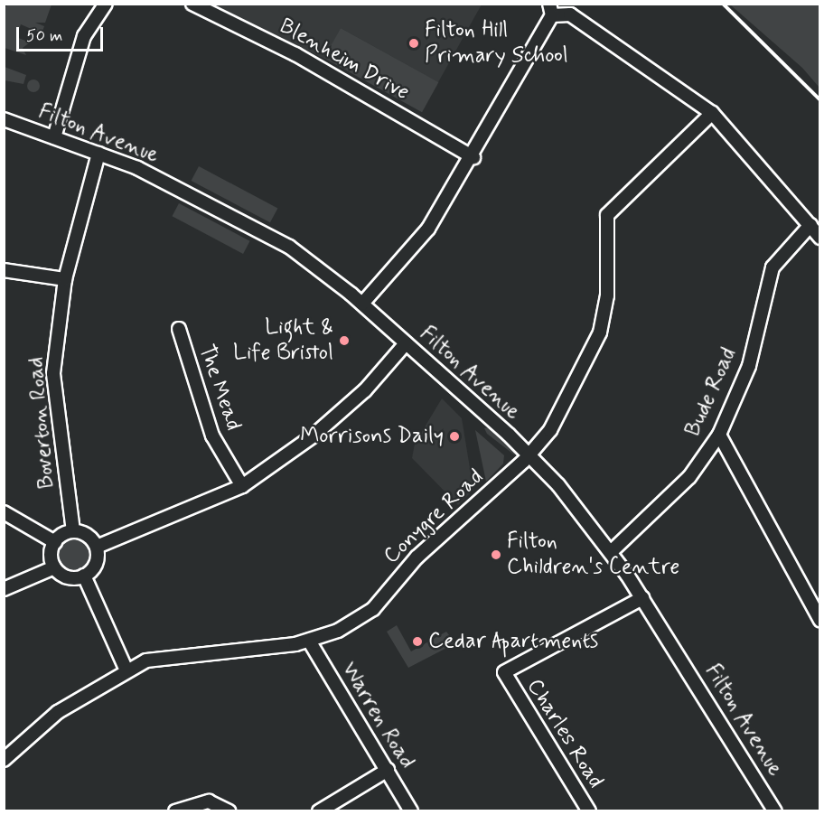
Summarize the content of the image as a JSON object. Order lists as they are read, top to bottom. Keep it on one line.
{"streets":{"street":["Blenheim Drive","Filton Avenue","The Mead","Bude Road","Boverton Road","Conygre Road","Warren Road","Charles Road"]},"crossings":[["Filton Avenue","Bude Road"],["Filton Avenue","Boverton Road"],["Filton Avenue","Conygre Road"],["Filton Avenue","Charles Road"],["Conygre Road","Warren Road"]],"places":["Filton Hill Primary School","Light & Life Bristol","Morrisons Daily","Filton Children's Centre","Cedar Apartments"],"scale_bar":"50 m"}
